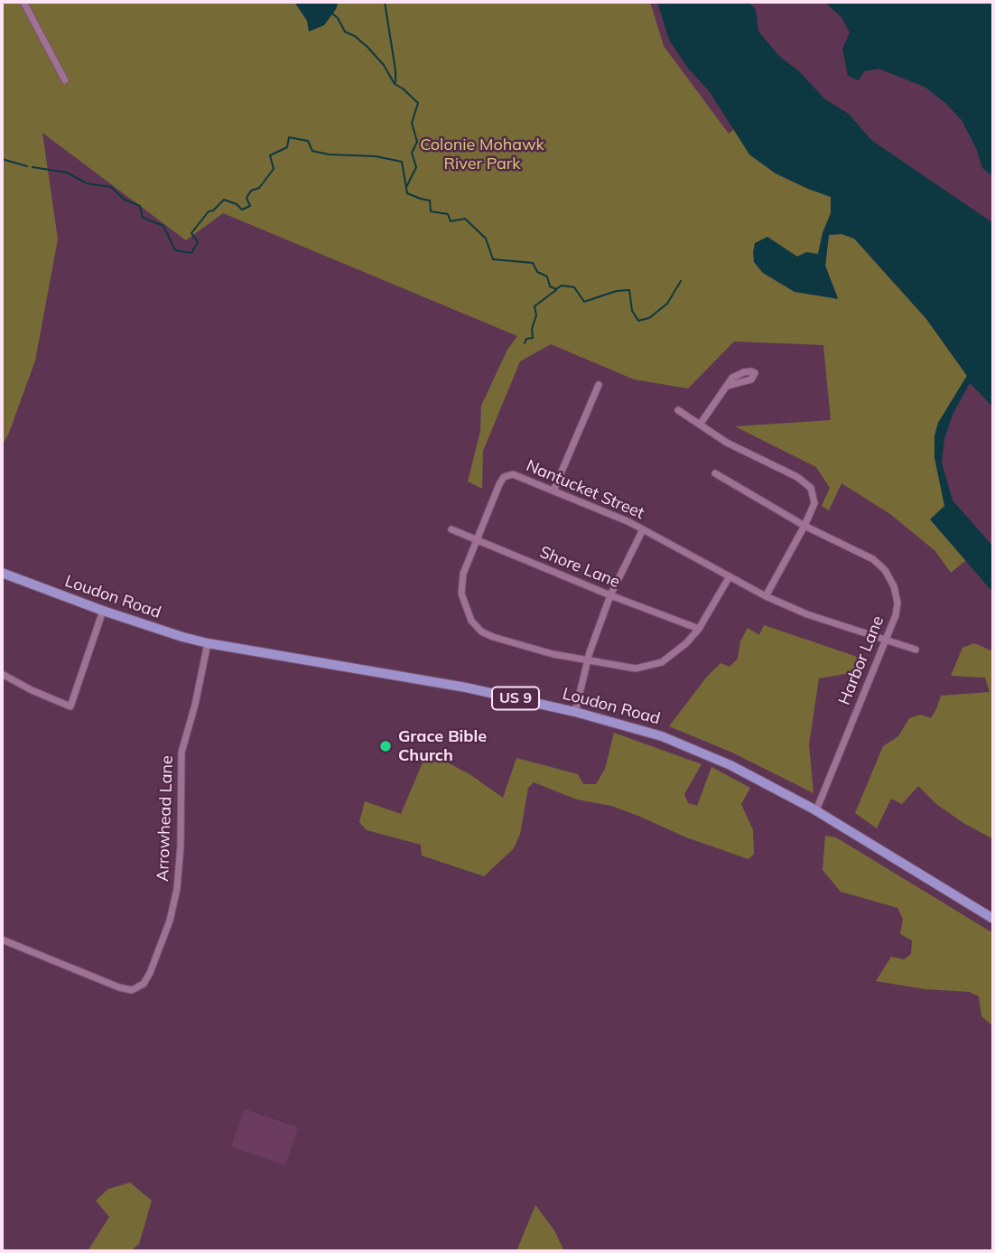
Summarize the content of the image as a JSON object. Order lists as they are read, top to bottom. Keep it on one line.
{"streets":{"main road":["Loudon Road","US 9"],"street":["Nantucket Street","Shore Lane","Harbor Lane","Arrowhead Lane"]},"crossings":[["Nantucket Street","Shore Lane"],["Nantucket Street","Harbor Lane"],["Loudon Road","Harbor Lane"],["Loudon Road","Arrowhead Lane"]],"parks":["Colonie Mohawk River Park"],"places":["Grace Bible Church"]}
